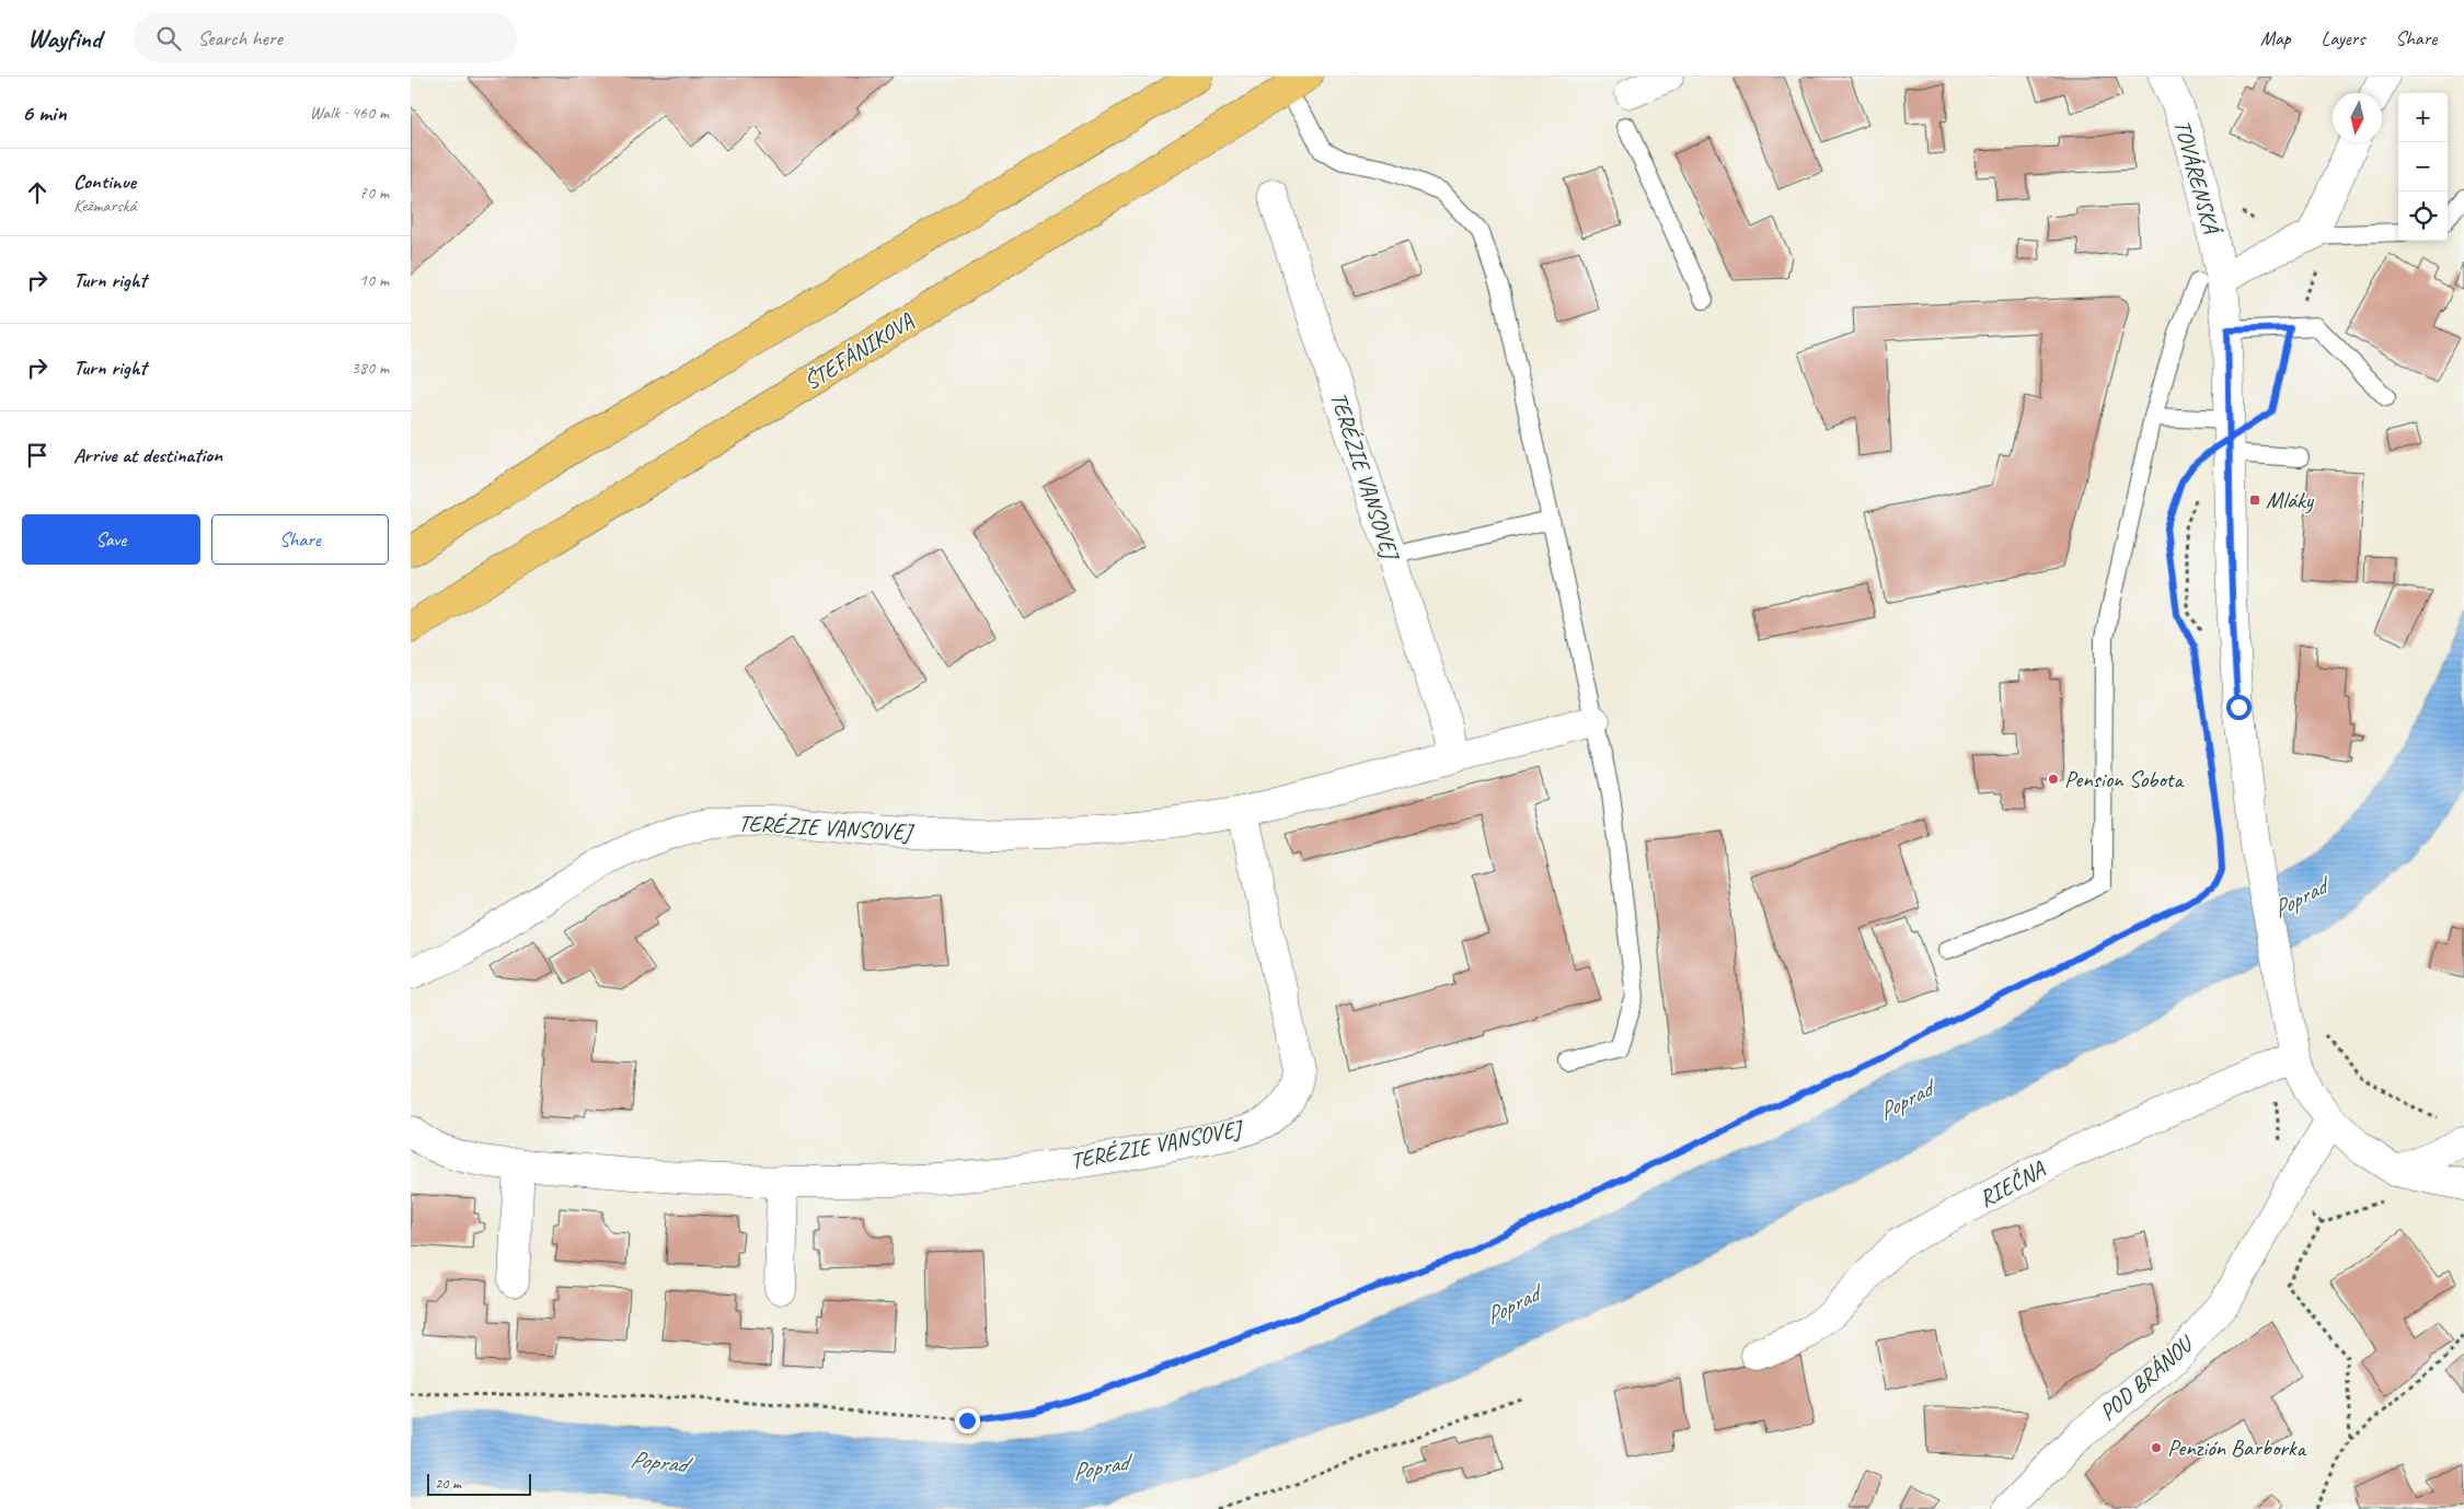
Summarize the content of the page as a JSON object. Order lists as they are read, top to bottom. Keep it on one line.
{"streets":{"main road":["ŠTEFÁNIKOVA"],"street":["TOVÁRENSKÁ","TERÉZIE VANSOVEJ","RIEČNA","POD BRÁNOU"]},"crossings":[["TOVÁRENSKÁ","RIEČNA"],["TOVÁRENSKÁ","POD BRÁNOU"]],"water":["Poprad"],"places":{"transit":["Mláky"],"other":["Pension Sobota","Penzión Barborka"]},"scale_bar":"20 m","north":"bottom","page":{"header":"Wayfind","search":"Search here","nav":["Map","Layers","Share"],"heading":["6 min","Walk · 460 m"],"map_buttons":["+","−"],"list":[["Continue","Kežmarská","70 m"],["Turn right","10 m"],["Turn right","380 m"],"Arrive at destination"],"buttons":["Save","Share"],"scale":"20 m"}}
